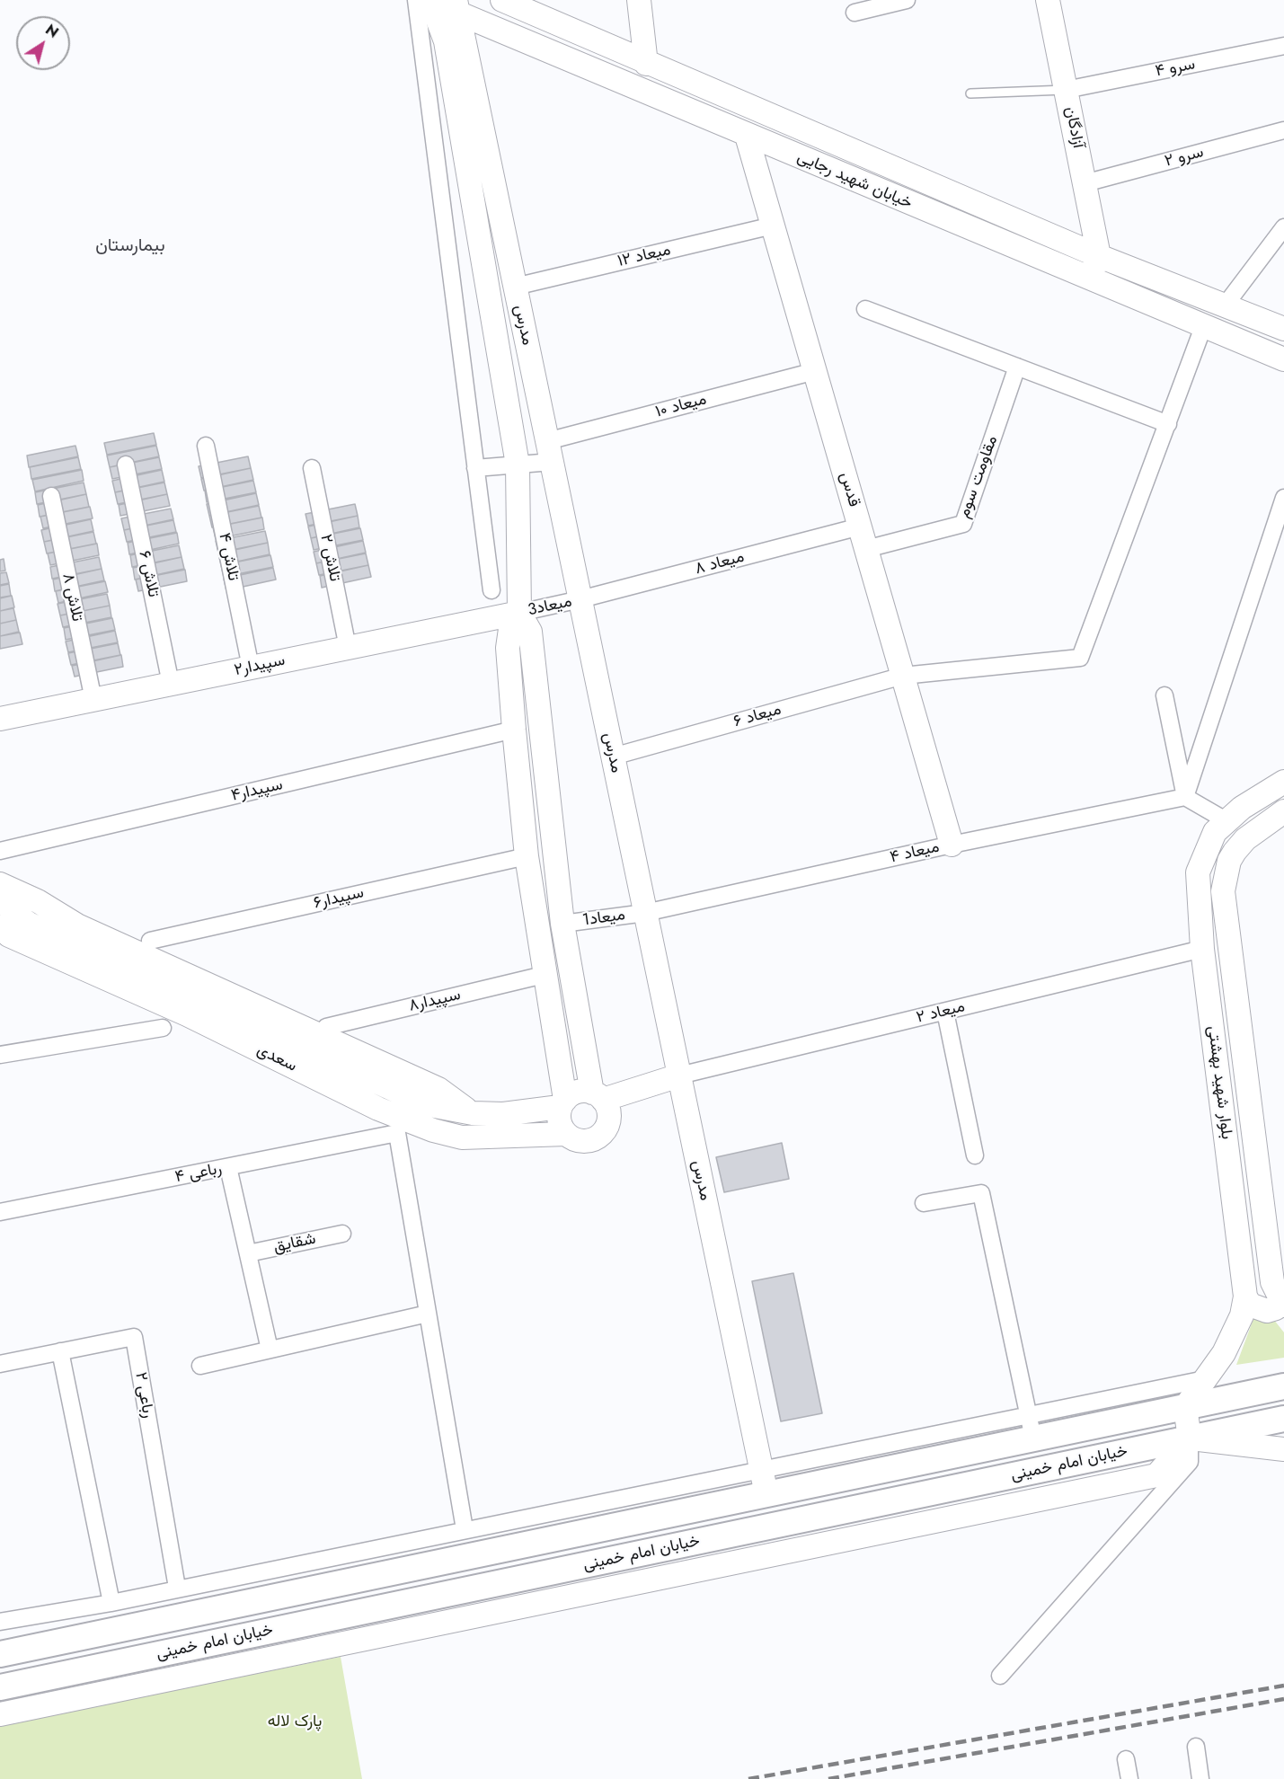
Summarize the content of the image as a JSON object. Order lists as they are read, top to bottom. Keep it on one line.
{"streets":{"main road":["خیابان امام خمینی"],"street":["سرو ۴","آزادگان","سرو ۲","خیابان شهید رجایی","میعاد ۱۲","مدرس","میعاد ۱۰","مقاومت سوم","قدس","تلاش ۴","تلاش ۲","میعاد ۸","تلاش ۶","تلاش ۸","میعاد3","سپیدار۲","میعاد ۶","سپیدار۴","میعاد ۴","سپیدار۶","میعاد1","سپیدار۸","میعاد ۲","سعدی","بلوار شهید بهشتی","رباعی ۴","شقایق","رباعی ۲"]},"crossings":[["سرو ۴","آزادگان"],["آزادگان","سرو ۲"],["آزادگان","خیابان شهید رجایی"],["خیابان شهید رجایی","مدرس"],["خیابان شهید رجایی","قدس"],["میعاد ۱۲","مدرس"],["میعاد ۱۲","قدس"],["مدرس","میعاد ۱۰"],["مدرس","میعاد ۸"],["مدرس","میعاد3"],["مدرس","سپیدار۲"],["مدرس","میعاد ۶"],["مدرس","میعاد ۴"],["مدرس","میعاد1"],["مدرس","میعاد ۲"],["مدرس","خیابان امام خمینی"],["میعاد ۱۰","قدس"],["مقاومت سوم","قدس"],["قدس","میعاد ۸"],["قدس","میعاد ۶"],["قدس","میعاد ۴"],["تلاش ۴","سپیدار۲"],["تلاش ۲","سپیدار۲"],["میعاد ۸","میعاد3"],["تلاش ۶","سپیدار۲"],["تلاش ۸","سپیدار۲"],["میعاد3","سپیدار۲"],["میعاد ۴","میعاد1"],["میعاد ۲","بلوار شهید بهشتی"],["بلوار شهید بهشتی","خیابان امام خمینی"]],"districts":["بیمارستان"],"parks":["پارک لاله"],"north":"top right"}
